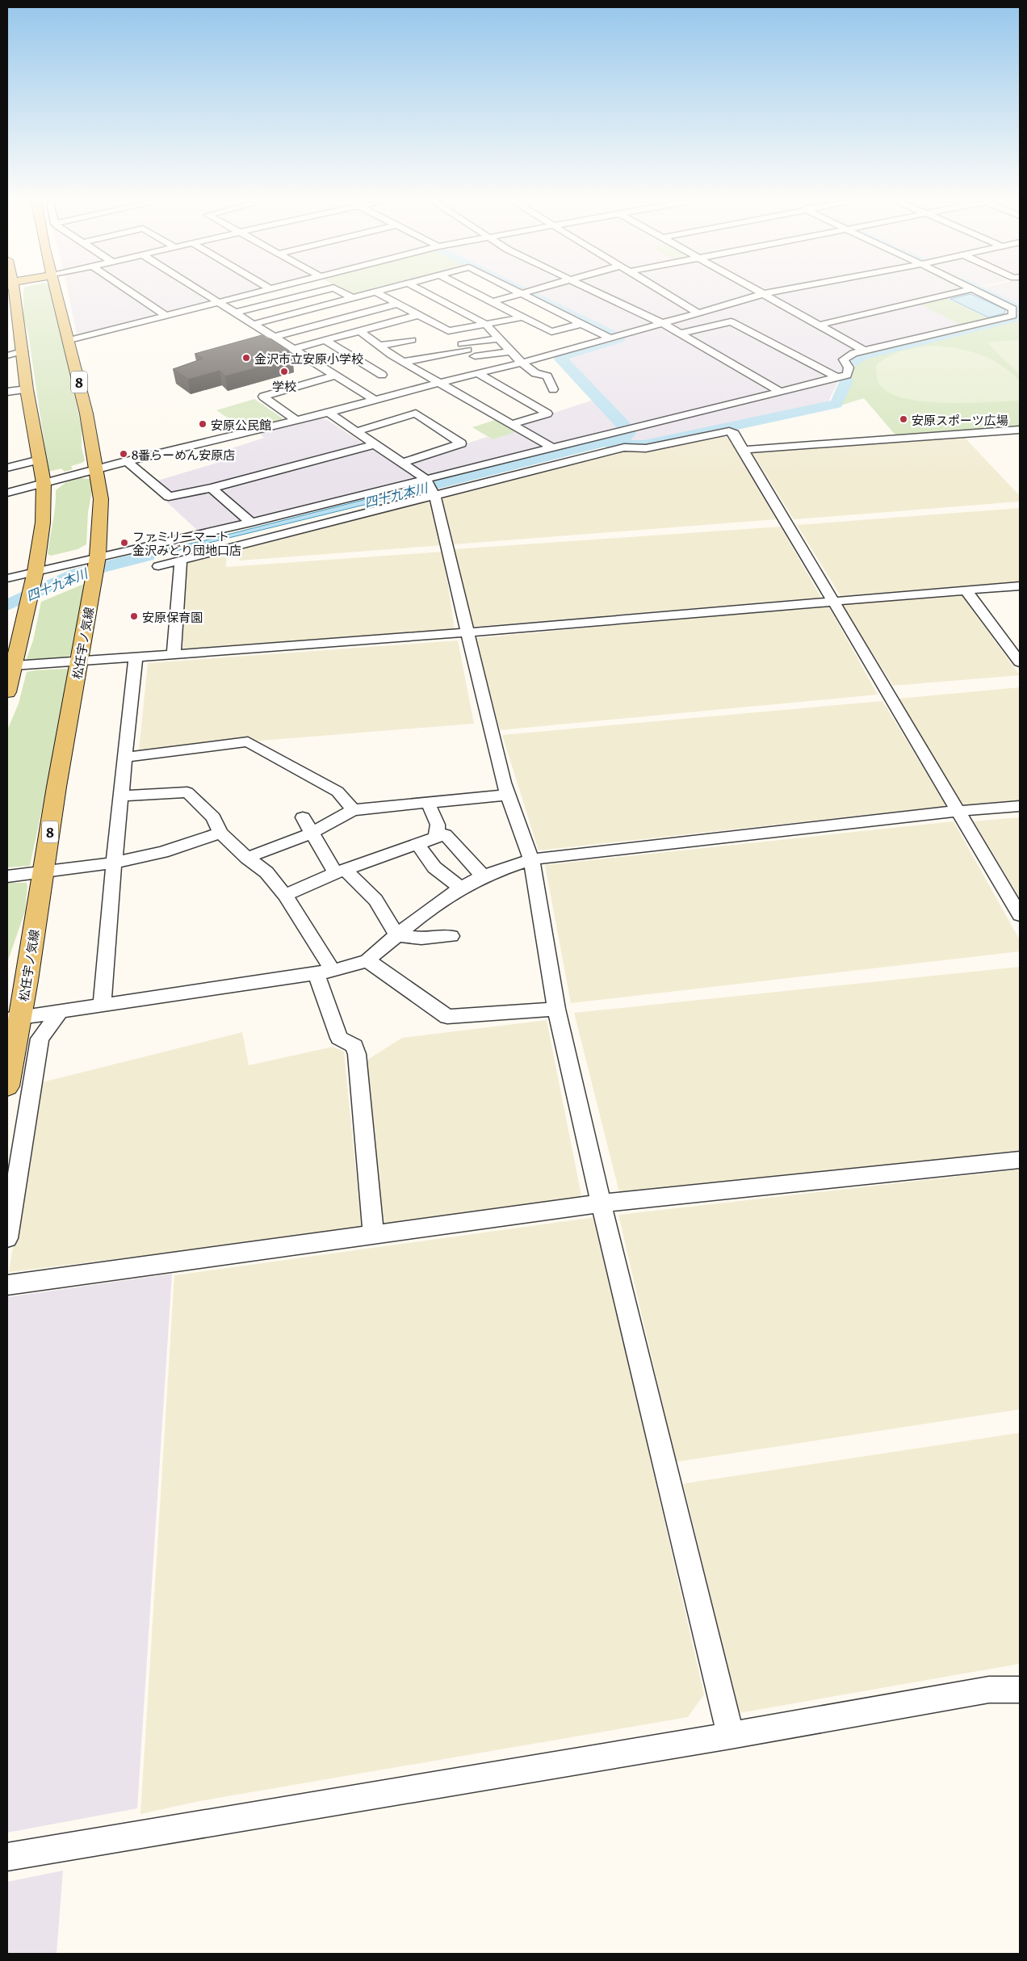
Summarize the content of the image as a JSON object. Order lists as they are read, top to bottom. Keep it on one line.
{"streets":{"main road":["8","松任宇ノ気線"]},"water":["四十九本川"],"places":["金沢市立安原小学校","学校","安原スポーツ広場","安原公民館","8番らーめん安原店","ファミリーマート 金沢みどり団地口店","安原保育園"]}
